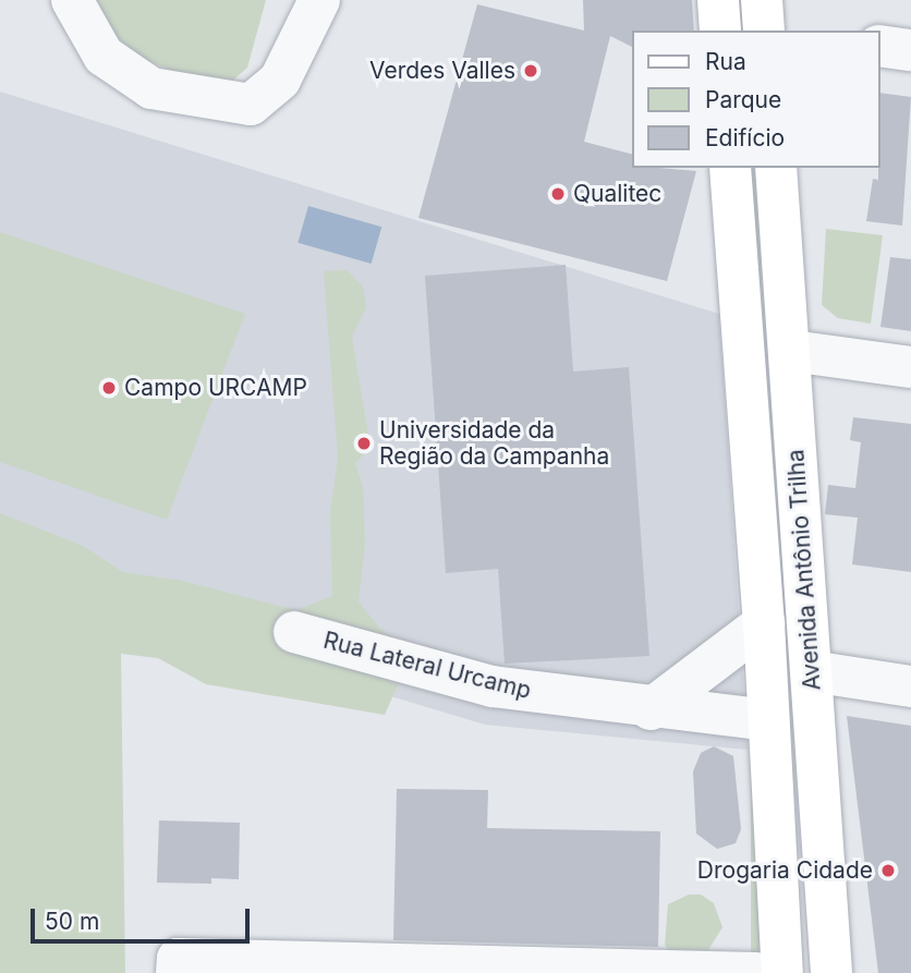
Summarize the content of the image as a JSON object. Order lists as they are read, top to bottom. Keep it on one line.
{"streets":{"main road":["Avenida Antônio Trilha"],"street":["Rua Lateral Urcamp"]},"crossings":[["Avenida Antônio Trilha","Rua Lateral Urcamp"]],"places":["Verdes Valles","Qualitec","Campo URCAMP","Universidade da Região da Campanha","Drogaria Cidade"],"legend":["Rua","Parque","Edifício"],"scale_bar":"50 m"}
